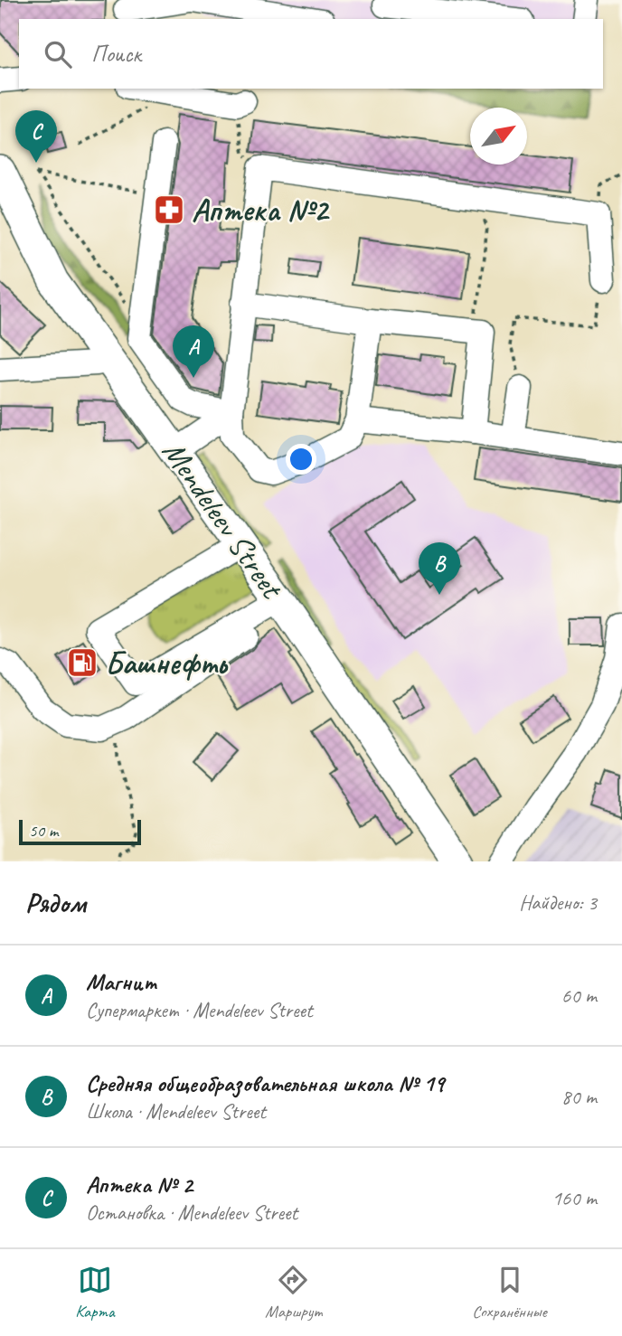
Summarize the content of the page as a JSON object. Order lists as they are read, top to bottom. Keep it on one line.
{"streets":{"main road":["Mendeleev Street"]},"places":{"pharmacy":["Аптека №2"],"fuel station":["Башнефть"]},"scale_bar":"50 m","north":"top right","page":{"search":"Поиск","pins":["C","A","B"],"scale":"50 m","heading":["Рядом","Найдено: 3"],"list":[{"mark":"A","name":"Магнит","note":"Супермаркет · Mendeleev Street","value":"60 m"},{"mark":"B","name":"Средняя общеобразовательная школа № 19","note":"Школа · Mendeleev Street","value":"80 m"},{"mark":"C","name":"Аптека № 2","note":"Остановка · Mendeleev Street","value":"160 m"}],"nav":["Карта","Маршрут","Сохранённые"]}}
